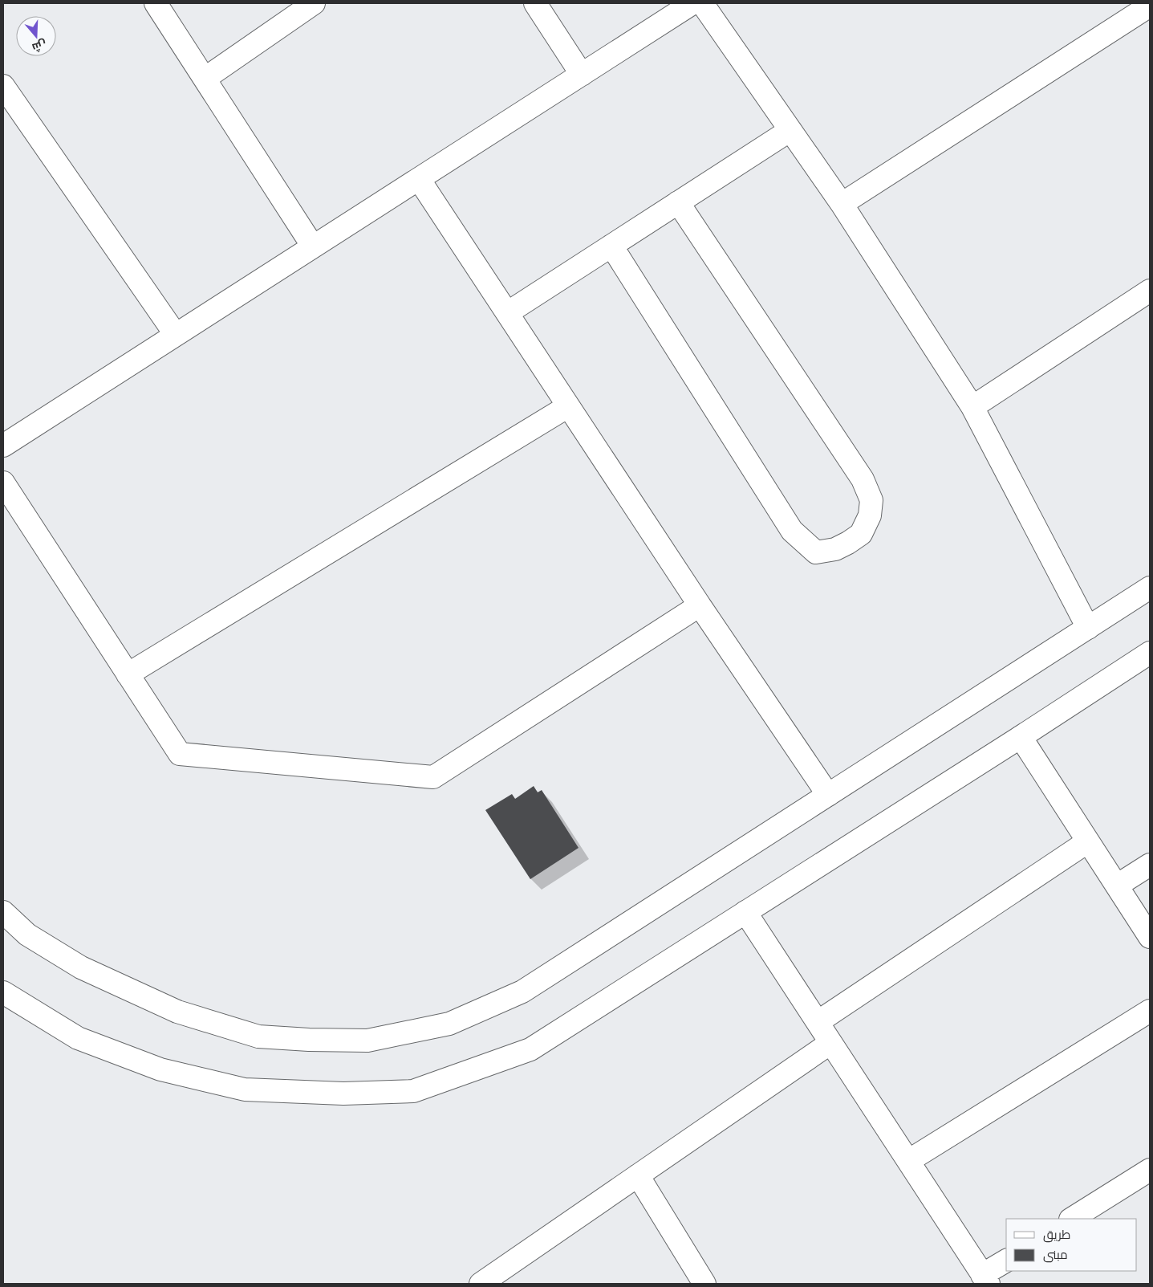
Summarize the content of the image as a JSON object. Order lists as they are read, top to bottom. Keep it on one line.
{"legend":["طريق","مبنى"],"north":"bottom"}
